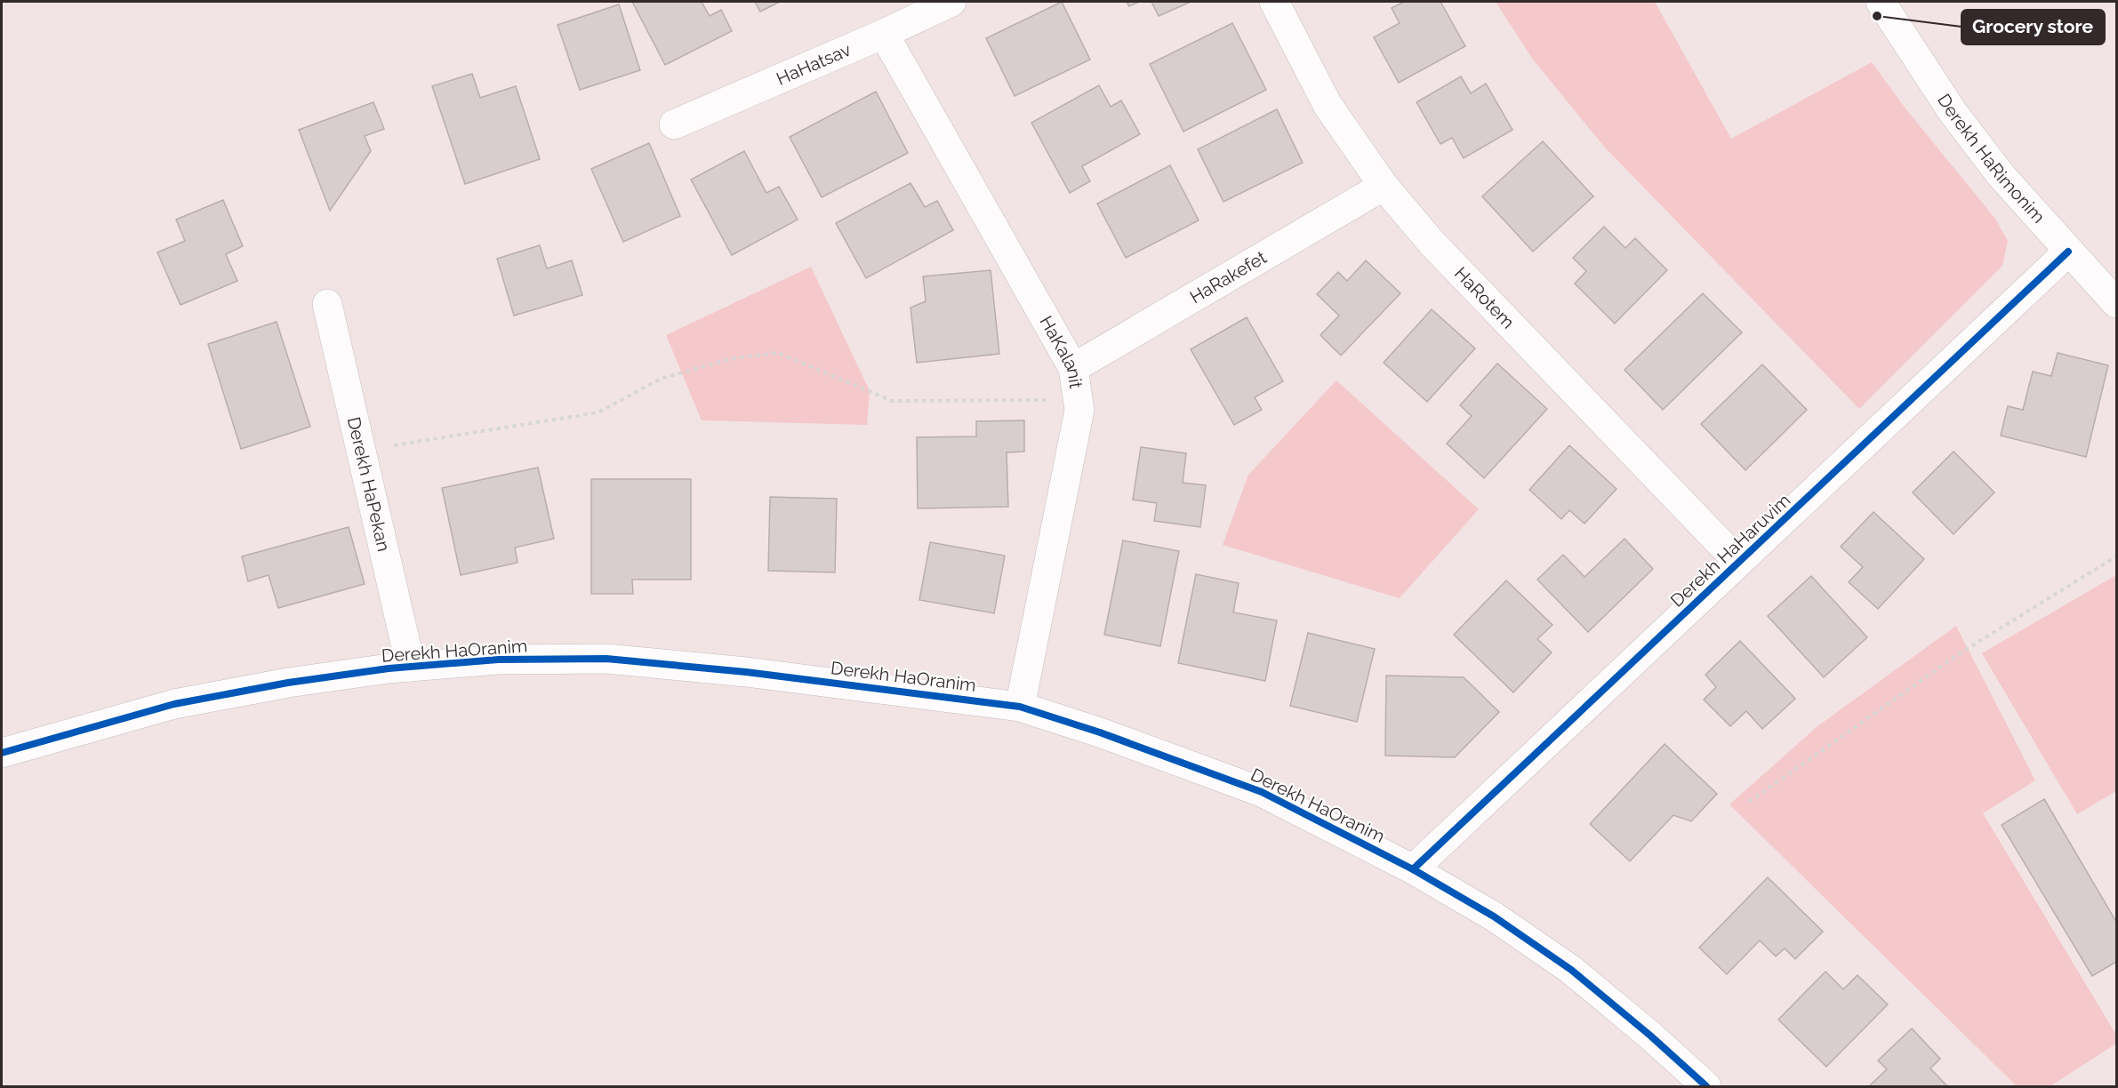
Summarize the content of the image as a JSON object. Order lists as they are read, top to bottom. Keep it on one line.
{"streets":{"street":["HaHatsav","Derekh HaRimonim","HaRakefet","HaRotem","HaKalanit","Derekh HaPekan","Derekh HaHaruvim","Derekh HaOranim"]},"crossings":[["HaHatsav","HaKalanit"],["Derekh HaRimonim","Derekh HaHaruvim"],["HaRakefet","HaRotem"],["HaRakefet","HaKalanit"],["HaRotem","Derekh HaHaruvim"],["HaKalanit","Derekh HaOranim"],["Derekh HaPekan","Derekh HaOranim"],["Derekh HaHaruvim","Derekh HaOranim"]],"places":["Grocery store"]}
